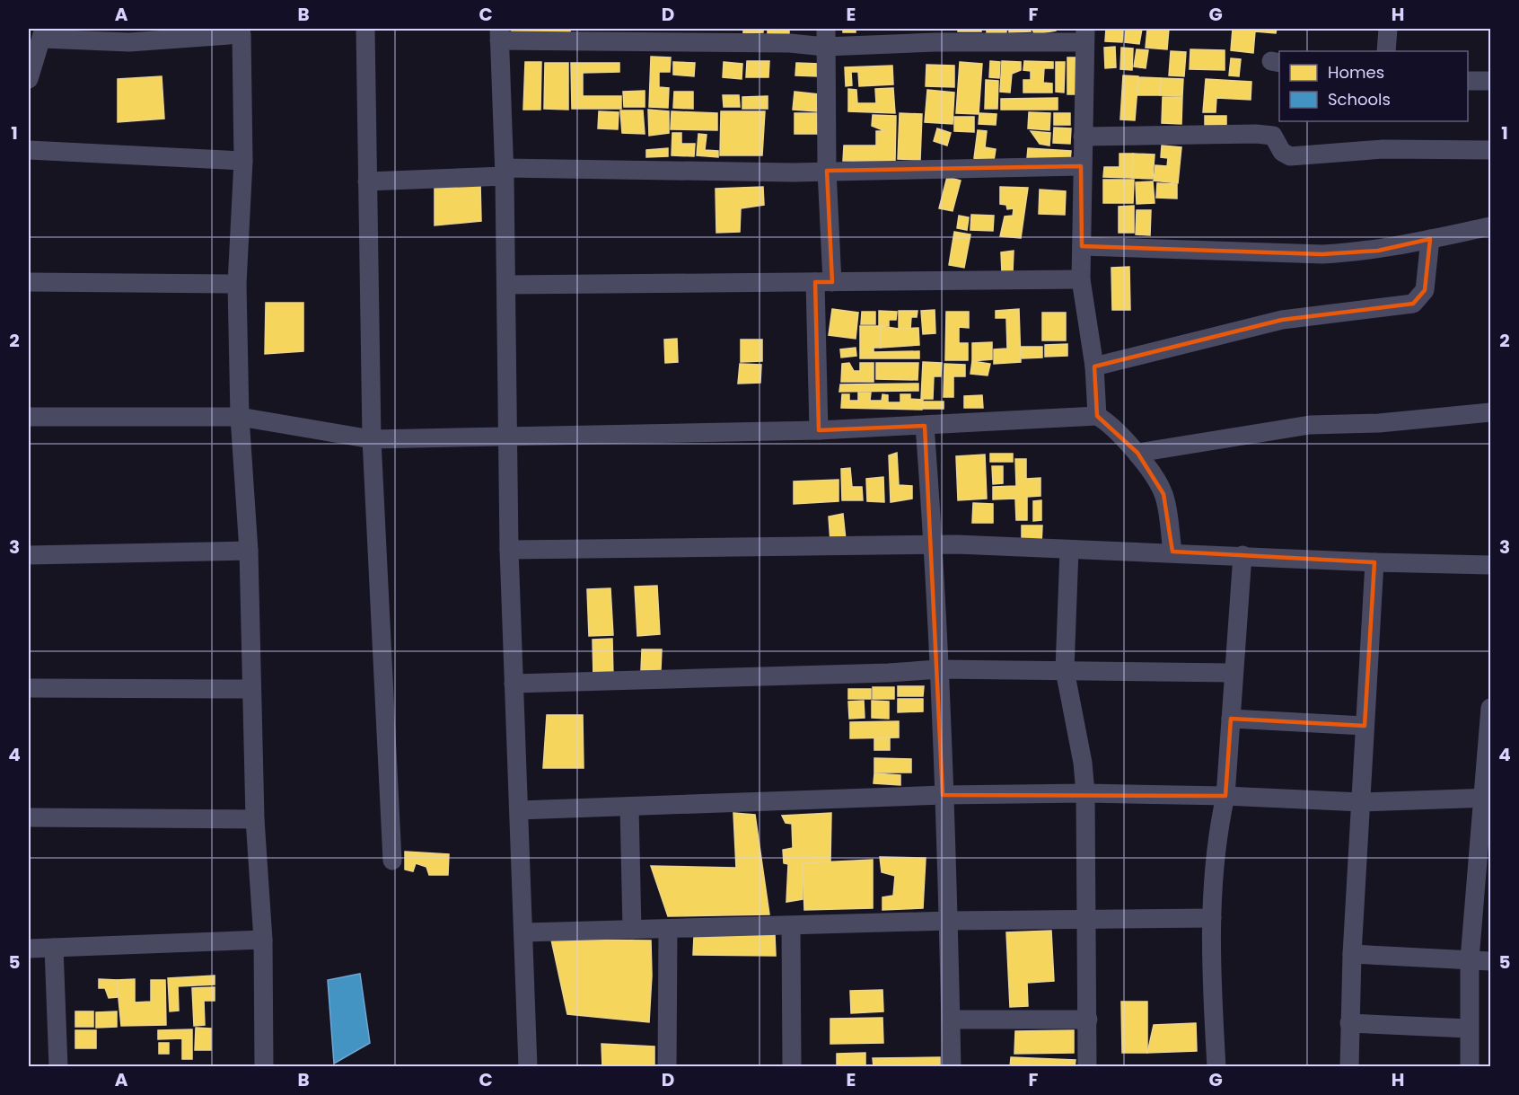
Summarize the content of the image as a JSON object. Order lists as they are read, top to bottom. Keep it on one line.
{"legend":["Homes","Schools"],"grid":{"columns":["A","B","C","D","E","F","G","H"],"rows":["1","2","3","4","5"]}}
